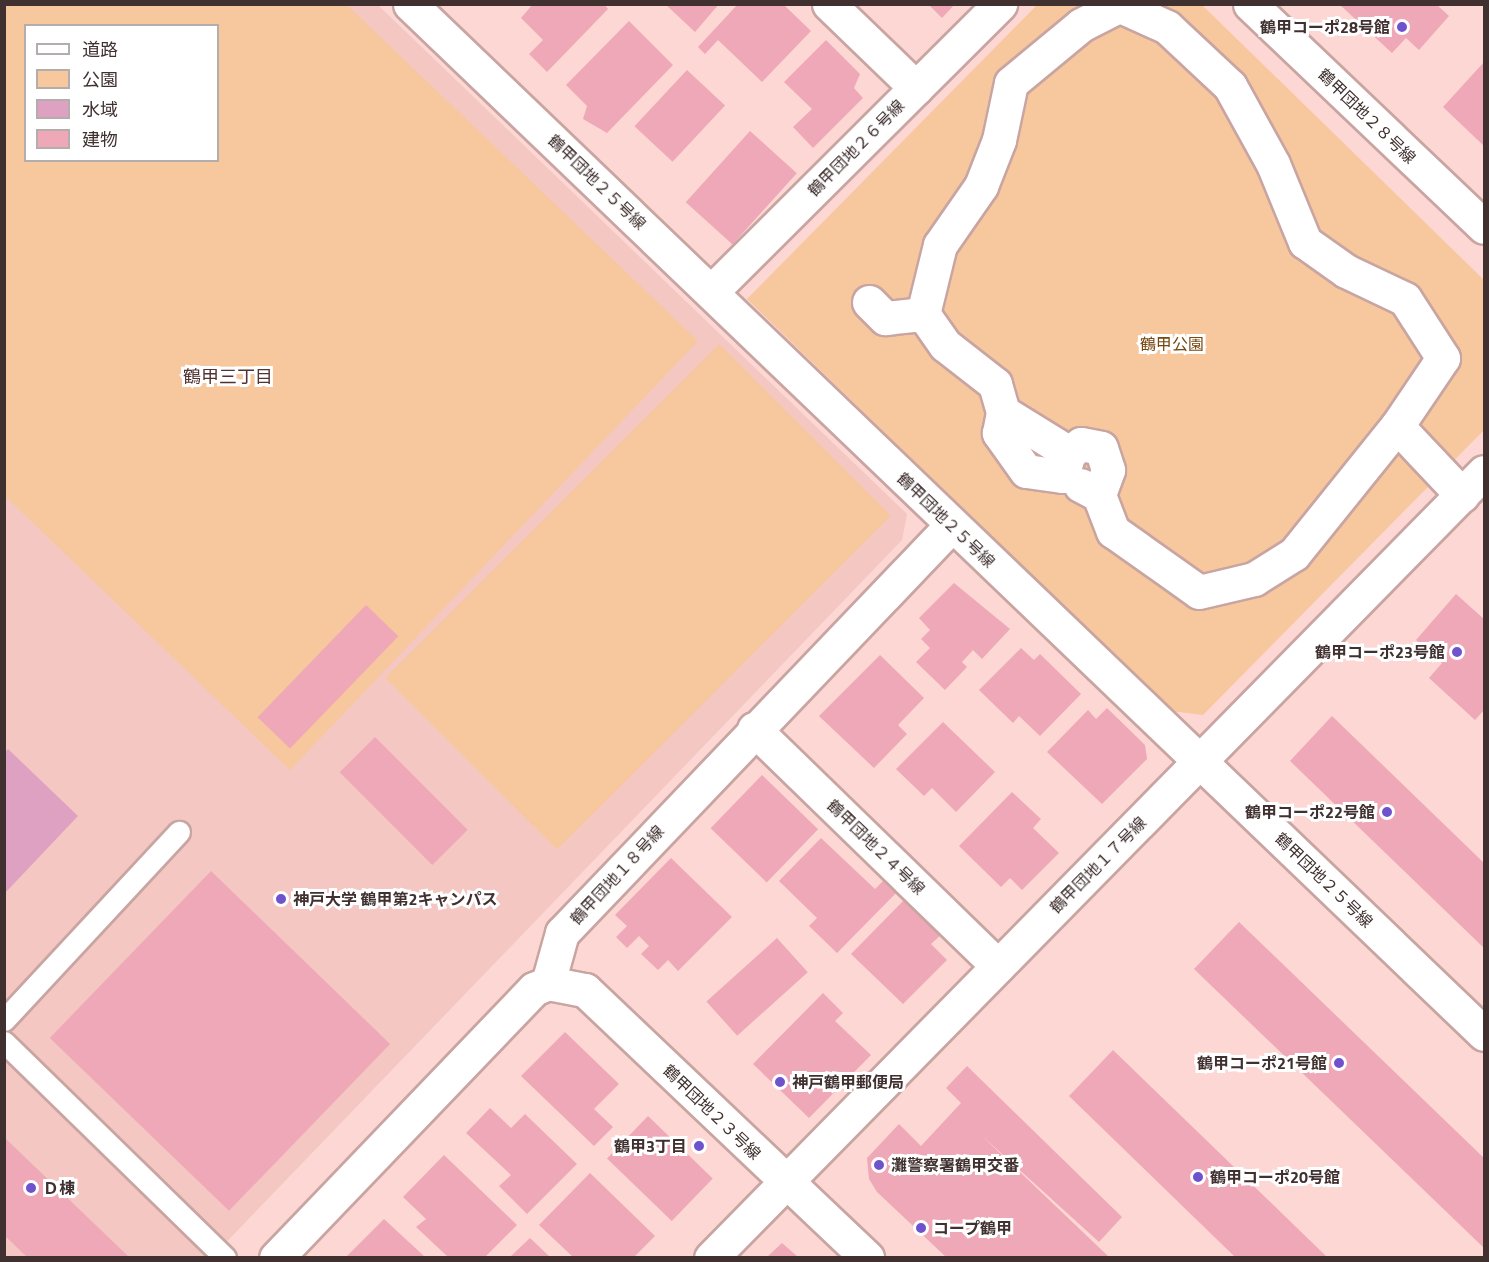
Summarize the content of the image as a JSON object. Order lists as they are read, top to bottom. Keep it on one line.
{"streets":{"street":["鶴甲団地２８号線","鶴甲団地２６号線","鶴甲団地２５号線","鶴甲団地２４号線","鶴甲団地１７号線","鶴甲団地１８号線","鶴甲団地２３号線"]},"crossings":[["鶴甲団地２６号線","鶴甲団地２５号線"],["鶴甲団地２５号線","鶴甲団地１７号線"],["鶴甲団地２５号線","鶴甲団地１８号線"],["鶴甲団地２４号線","鶴甲団地１７号線"],["鶴甲団地２４号線","鶴甲団地１８号線"],["鶴甲団地１７号線","鶴甲団地２３号線"],["鶴甲団地１８号線","鶴甲団地２３号線"]],"districts":["鶴甲三丁目"],"parks":["鶴甲公園"],"places":["鶴甲コーポ28号館","鶴甲コーポ23号館","鶴甲コーポ22号館","神戸大学 鶴甲第2キャンパス","鶴甲コーポ21号館","神戸鶴甲郵便局","鶴甲3丁目","灘警察署鶴甲交番","鶴甲コーポ20号館","Ｄ棟","コープ鶴甲"],"legend":["道路","公園","水域","建物"]}
